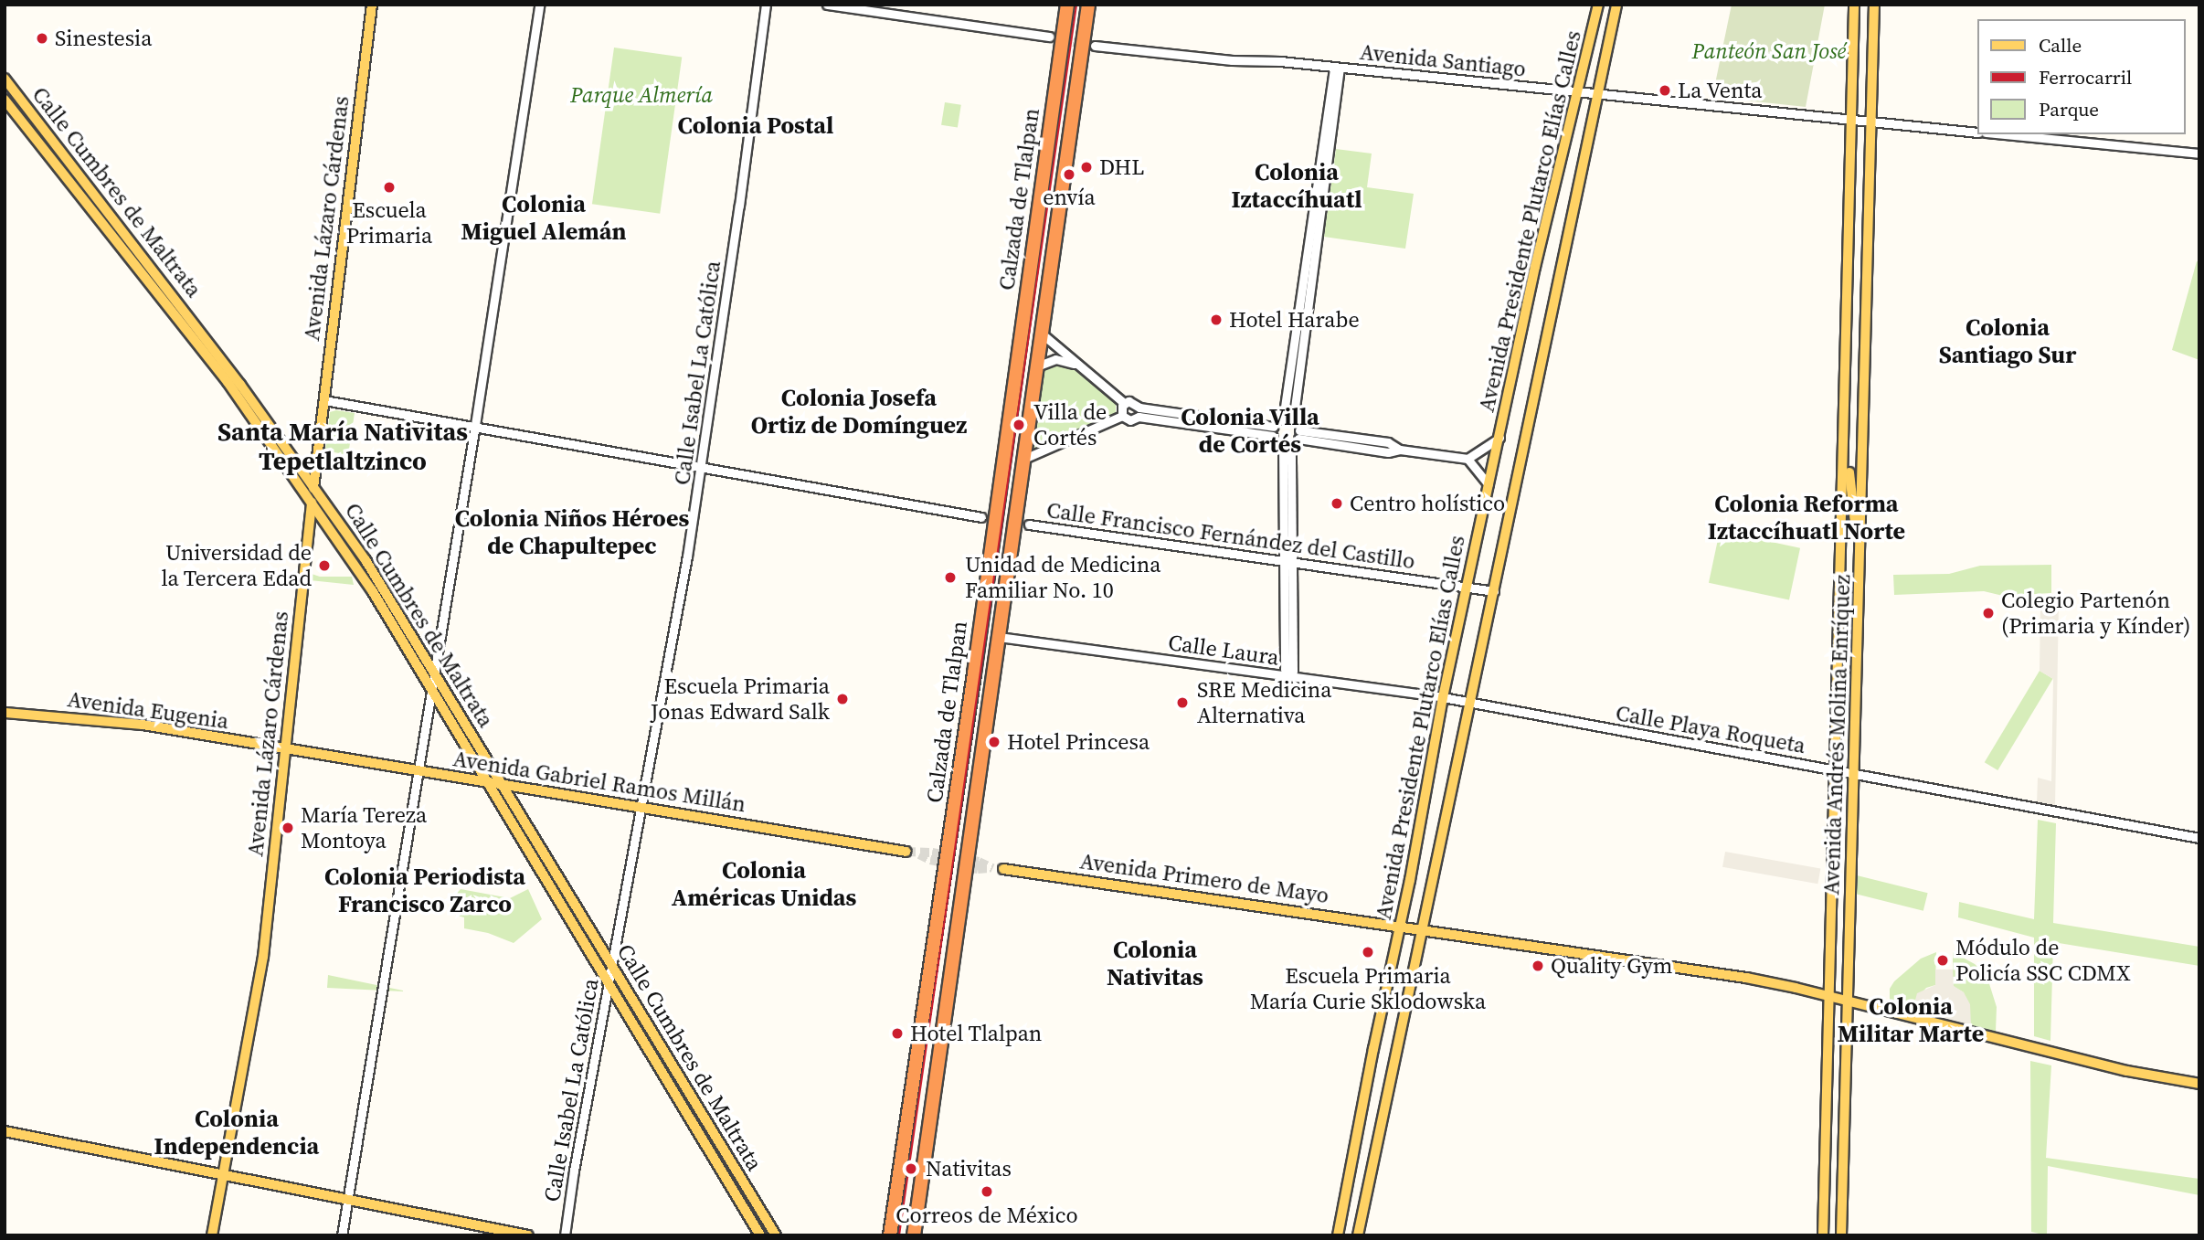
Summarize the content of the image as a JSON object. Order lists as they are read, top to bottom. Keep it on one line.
{"streets":{"highway":["Calzada de Tlalpan"],"main road":["Calle Cumbres de Maltrata","Avenida Lázaro Cárdenas","Avenida Presidente Plutarco Elías Calles","Avenida Eugenia","Avenida Andrés Molina Enríquez","Avenida Gabriel Ramos Millán","Avenida Primero de Mayo"],"street":["Avenida Santiago","Calle Isabel La Católica","Calle Francisco Fernández del Castillo","Calle Laura","Calle Playa Roqueta"]},"crossings":[["Avenida Santiago","Avenida Presidente Plutarco Elías Calles"],["Avenida Santiago","Avenida Andrés Molina Enríquez"],["Calle Cumbres de Maltrata","Avenida Lázaro Cárdenas"],["Calle Cumbres de Maltrata","Calle Isabel La Católica"],["Calle Cumbres de Maltrata","Avenida Gabriel Ramos Millán"],["Calzada de Tlalpan","Calle Laura"],["Avenida Lázaro Cárdenas","Avenida Eugenia"],["Avenida Lázaro Cárdenas","Avenida Gabriel Ramos Millán"],["Avenida Presidente Plutarco Elías Calles","Calle Francisco Fernández del Castillo"],["Avenida Presidente Plutarco Elías Calles","Calle Laura"],["Avenida Presidente Plutarco Elías Calles","Calle Playa Roqueta"],["Avenida Presidente Plutarco Elías Calles","Avenida Primero de Mayo"],["Calle Isabel La Católica","Avenida Gabriel Ramos Millán"],["Calle Laura","Calle Playa Roqueta"],["Avenida Eugenia","Avenida Gabriel Ramos Millán"],["Calle Playa Roqueta","Avenida Andrés Molina Enríquez"],["Avenida Andrés Molina Enríquez","Avenida Primero de Mayo"]],"districts":["Colonia Postal","Colonia Iztaccíhuatl","Colonia Miguel Alemán","Colonia Santiago Sur","Colonia Josefa Ortiz de Domínguez","Colonia Villa de Cortés","Santa María Nativitas Tepetlaltzinco","Colonia Reforma Iztaccíhuatl Norte","Colonia Niños Héroes de Chapultepec","Colonia Américas Unidas","Colonia Periodista Francisco Zarco","Colonia Nativitas","Colonia Militar Marte","Colonia Independencia"],"parks":["Panteón San José","Parque Almería"],"places":["Sinestesia","La Venta","DHL","envía","Escuela Primaria","Hotel Harabe","Villa de Cortés","Centro holístico","Universidad de la Tercera Edad","Unidad de Medicina Familiar No. 10","Colegio Partenón (Primaria y Kínder)","Escuela Primaria Jonas Edward Salk","SRE Medicina Alternativa","Hotel Princesa","María Tereza Montoya","Escuela Primaria María Curie Sklodowska","Módulo de Policía SSC CDMX","Quality Gym","Hotel Tlalpan","Nativitas","Correos de México"],"legend":["Calle","Ferrocarril","Parque"]}
